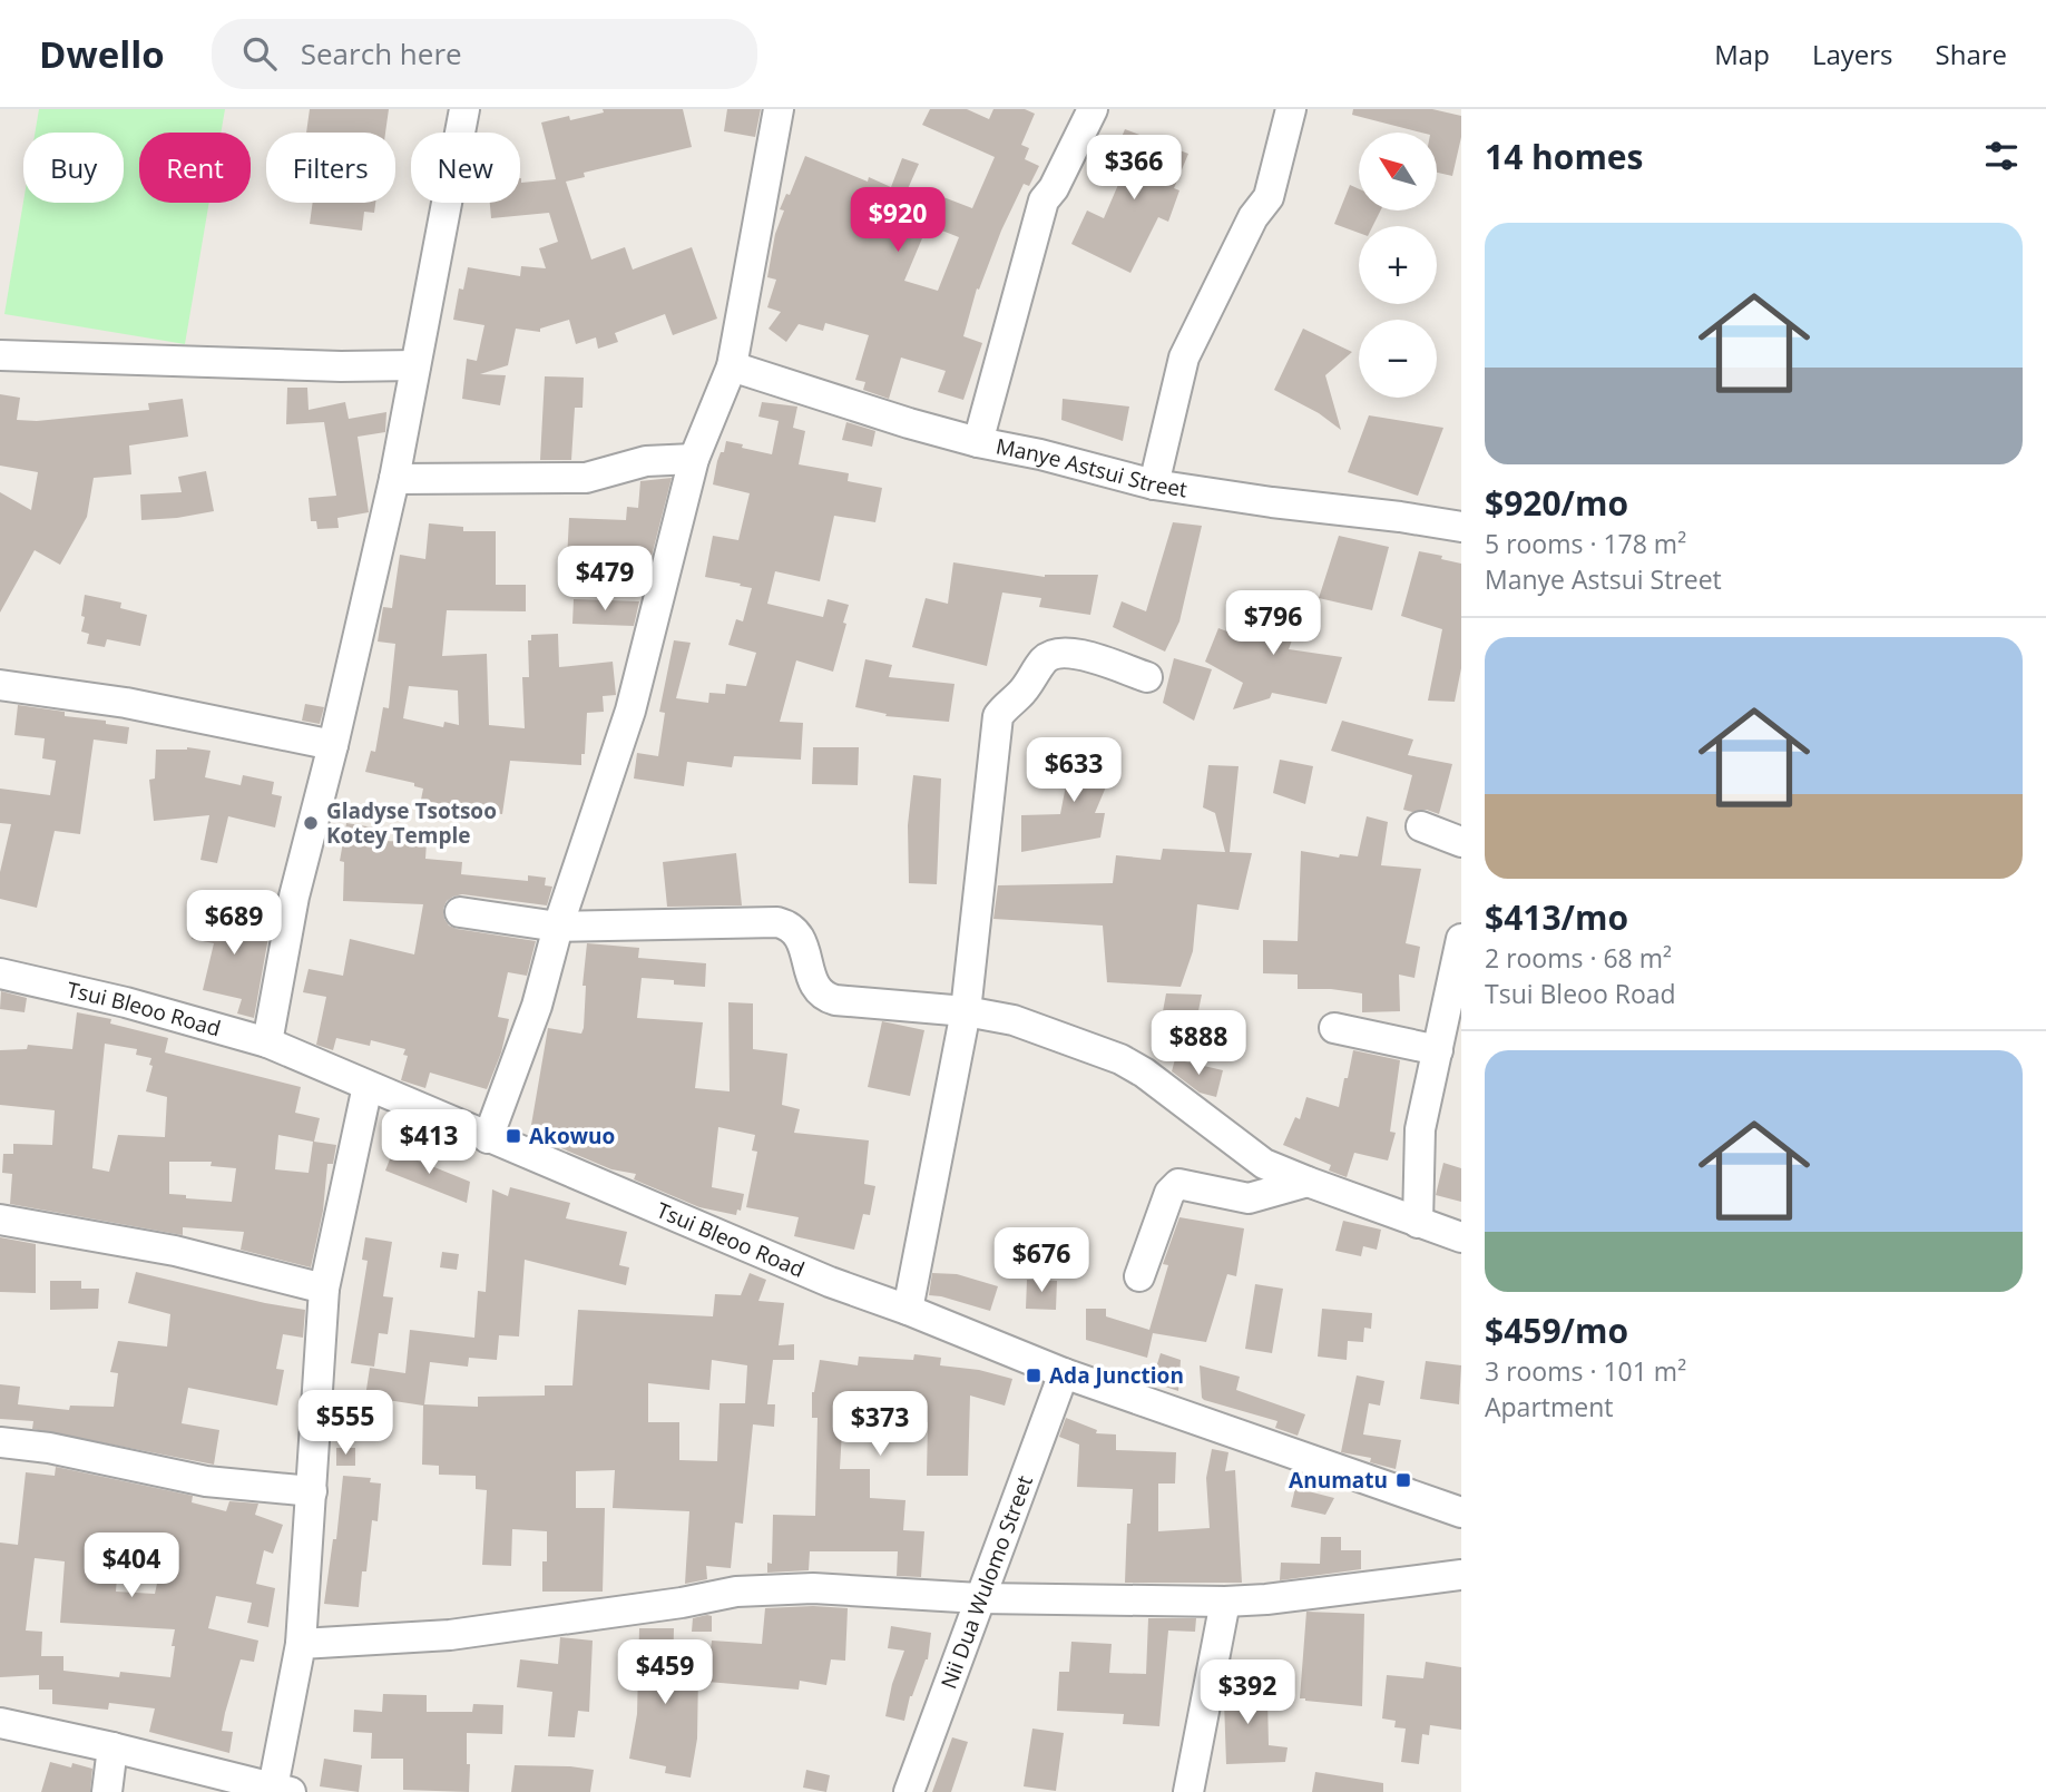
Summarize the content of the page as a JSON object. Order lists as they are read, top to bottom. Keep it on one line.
{"streets":{"street":["Manye Astsui Street","Tsui Bleoo Road","Nii Dua Wulomo Street"]},"crossings":[["Tsui Bleoo Road","Nii Dua Wulomo Street"]],"places":{"other":["Gladyse Tsotsoo Kotey Temple"],"transit":["Akowuo","Ada Junction","Anumatu"]},"north":"top left","page":{"header":"Dwello","search":"Search here","nav":["Map","Layers","Share"],"heading":"14 homes","map_buttons":["+","−"],"chip":["Buy","Rent","Filters","New"],"price":["$366","$920","$479","$796","$633","$689","$888","$413","$676","$555","$373","$404","$459","$392"],"list":[{"name":"$920/mo","note":"5 rooms · 178 m² · Manye Astsui Street"},{"name":"$413/mo","note":"2 rooms · 68 m² · Tsui Bleoo Road"},{"name":"$459/mo","note":"3 rooms · 101 m² · Apartment"}]}}
